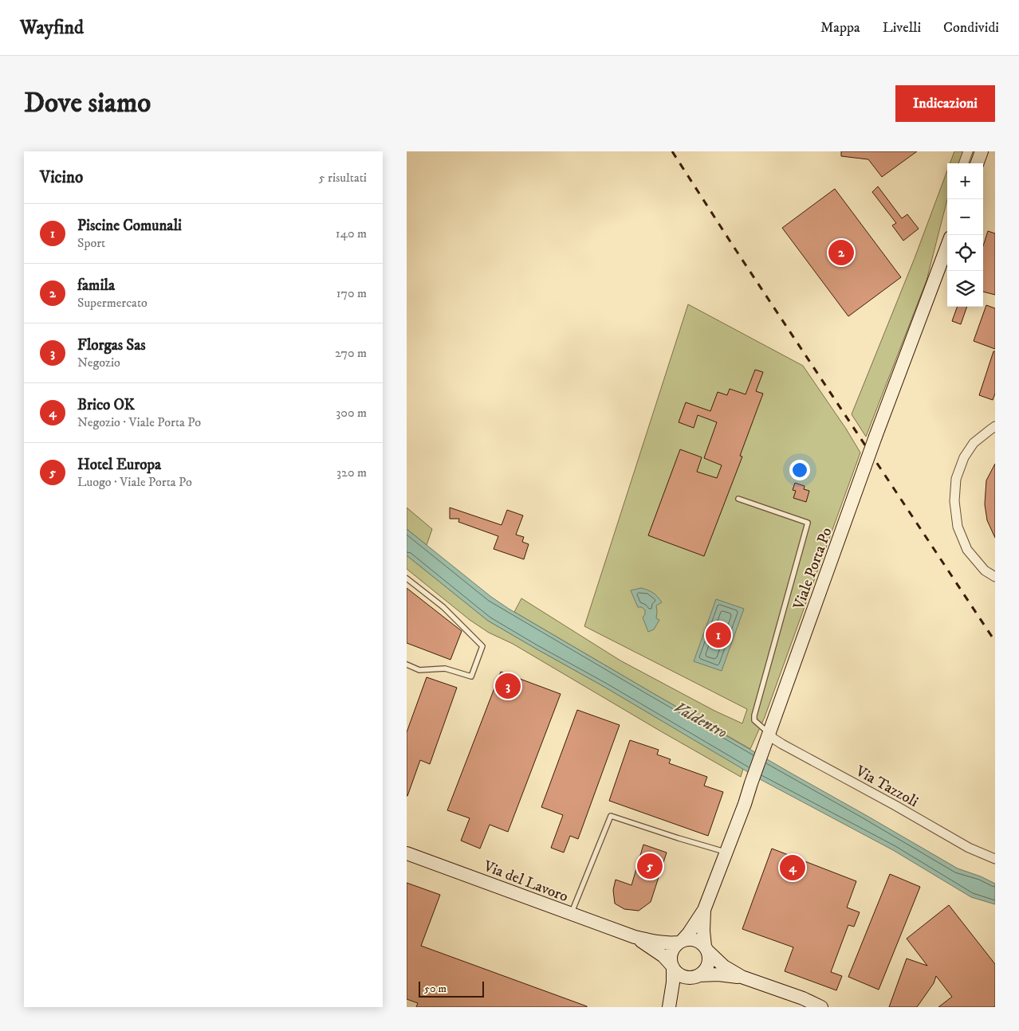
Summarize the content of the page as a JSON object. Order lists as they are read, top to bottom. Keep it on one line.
{"streets":{"main road":["Viale Porta Po","Via del Lavoro"],"street":["Via Tazzoli"]},"crossings":[["Viale Porta Po","Via Tazzoli"]],"water":["Valdentro"],"scale_bar":"50 m","page":{"header":"Wayfind","nav":["Mappa","Livelli","Condividi"],"buttons":"Indicazioni","title":"Dove siamo","heading":["Vicino","5 risultati"],"map_buttons":["+","−"],"list":[{"mark":"1","name":"Piscine Comunali","note":"Sport","value":"140 m"},{"mark":"2","name":"famila","note":"Supermercato","value":"170 m"},{"mark":"3","name":"Florgas Sas","note":"Negozio","value":"270 m"},{"mark":"4","name":"Brico OK","note":"Negozio · Viale Porta Po","value":"300 m"},{"mark":"5","name":"Hotel Europa","note":"Luogo · Viale Porta Po","value":"320 m"}],"pins":["2","1","3","5","4"],"scale":"50 m"}}
